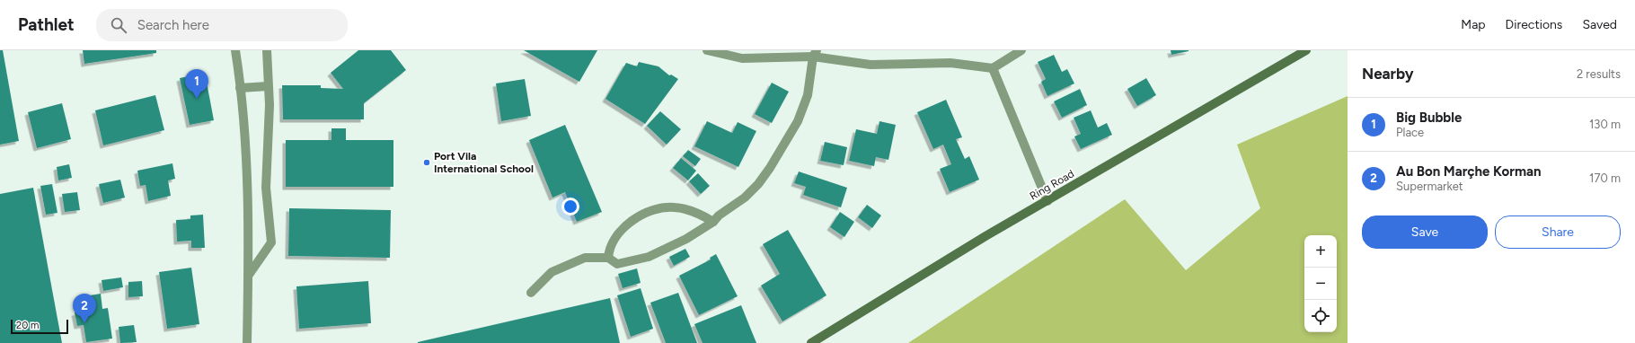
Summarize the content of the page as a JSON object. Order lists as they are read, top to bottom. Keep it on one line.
{"streets":{"main road":["Ring Road"]},"places":["Port Vila International School"],"scale_bar":"20 m","page":{"header":"Pathlet","search":"Search here","nav":["Map","Directions","Saved"],"heading":["Nearby","2 results"],"pins":["1","2"],"list":[{"mark":"1","name":"Big Bubble","note":"Place","value":"130 m"},{"mark":"2","name":"Au Bon Marçhe Korman","note":"Supermarket","value":"170 m"}],"buttons":["Save","Share"],"map_buttons":["+","−"],"scale":"20 m"}}
